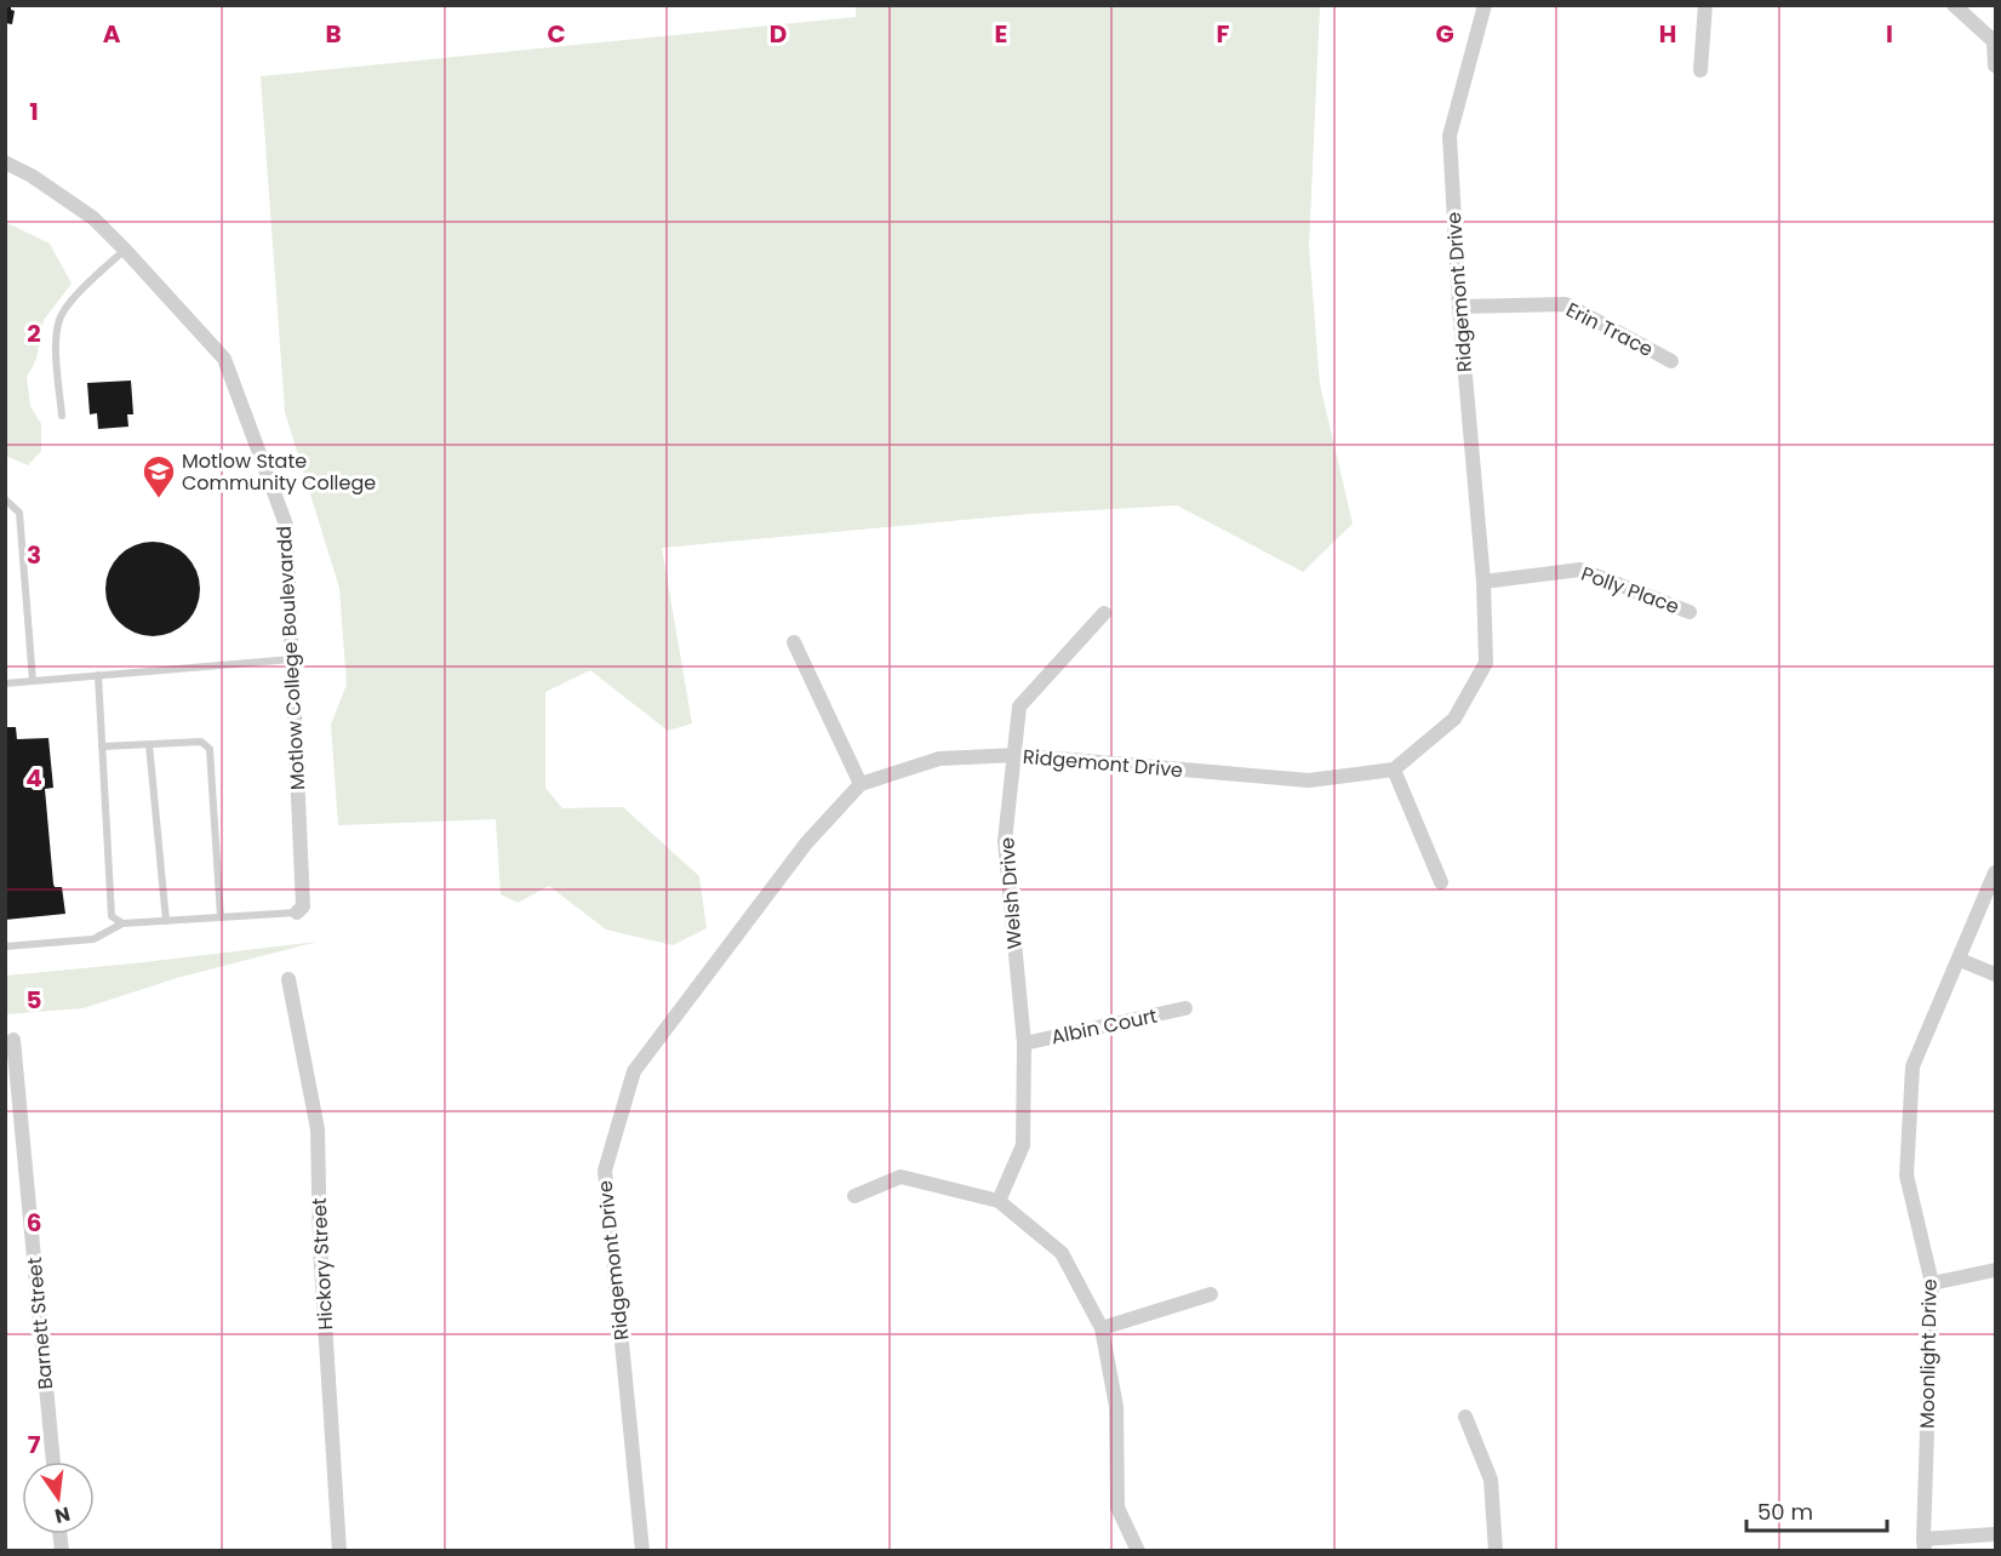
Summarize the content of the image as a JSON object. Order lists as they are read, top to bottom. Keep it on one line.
{"streets":{"street":["Ridgemont Drive","Erin Trace","Polly Place","Motlow College Boulevardd","Welsh Drive","Albin Court","Hickory Street","Barnett Street","Moonlight Drive"]},"crossings":[["Ridgemont Drive","Erin Trace"],["Ridgemont Drive","Polly Place"],["Ridgemont Drive","Welsh Drive"],["Welsh Drive","Albin Court"]],"places":{"school or university":["Motlow State Community College"]},"scale_bar":"50 m","north":"bottom","grid":{"columns":["A","B","C","D","E","F","G","H","I"],"rows":["1","2","3","4","5","6","7"]}}
